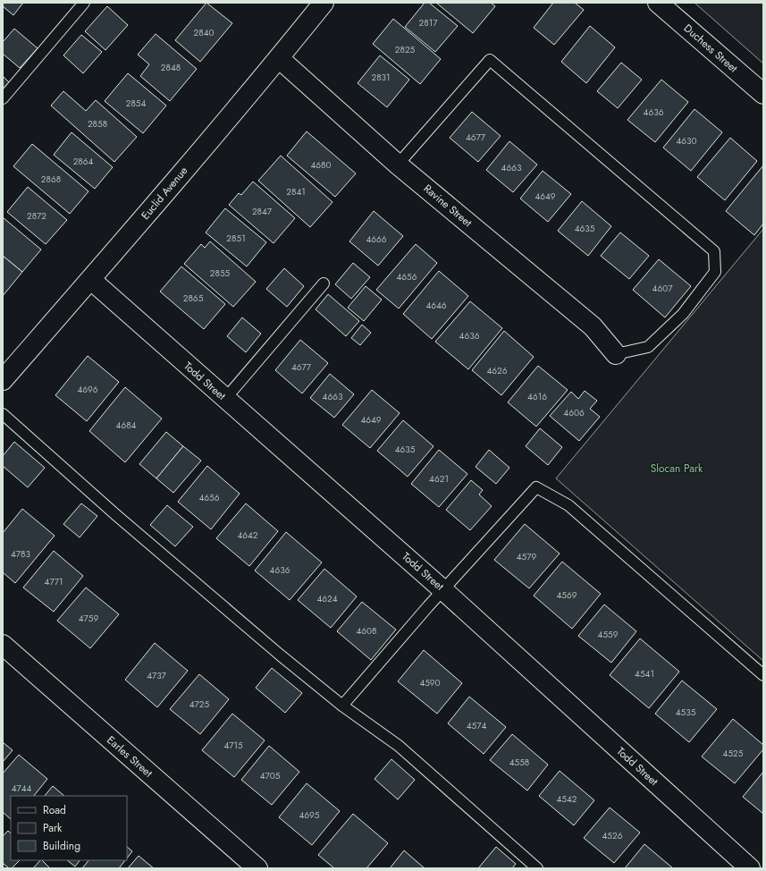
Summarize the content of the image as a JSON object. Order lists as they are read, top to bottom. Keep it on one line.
{"streets":{"street":["Duchess Street","Euclid Avenue","Ravine Street","Todd Street","Earles Street"]},"crossings":[["Euclid Avenue","Ravine Street"],["Euclid Avenue","Todd Street"]],"parks":["Slocan Park"],"house_numbers":["2817","2840","2825","2848","2831","2854","4636","2858","4677","4630","2864","4680","4663","2868","2841","4649","2847","2872","4635","2851","4666","2855","4656","4607","2865","4646","4636","4677","4626","4696","4663","4616","4606","4649","4684","4635","4621","4656","4642","4783","4579","4636","4771","4569","4624","4759","4608","4559","4541","4737","4590","4725","4535","4574","4715","4525","4558","4705","4744","4542","4695","4526"],"legend":["Road","Park","Building"]}
